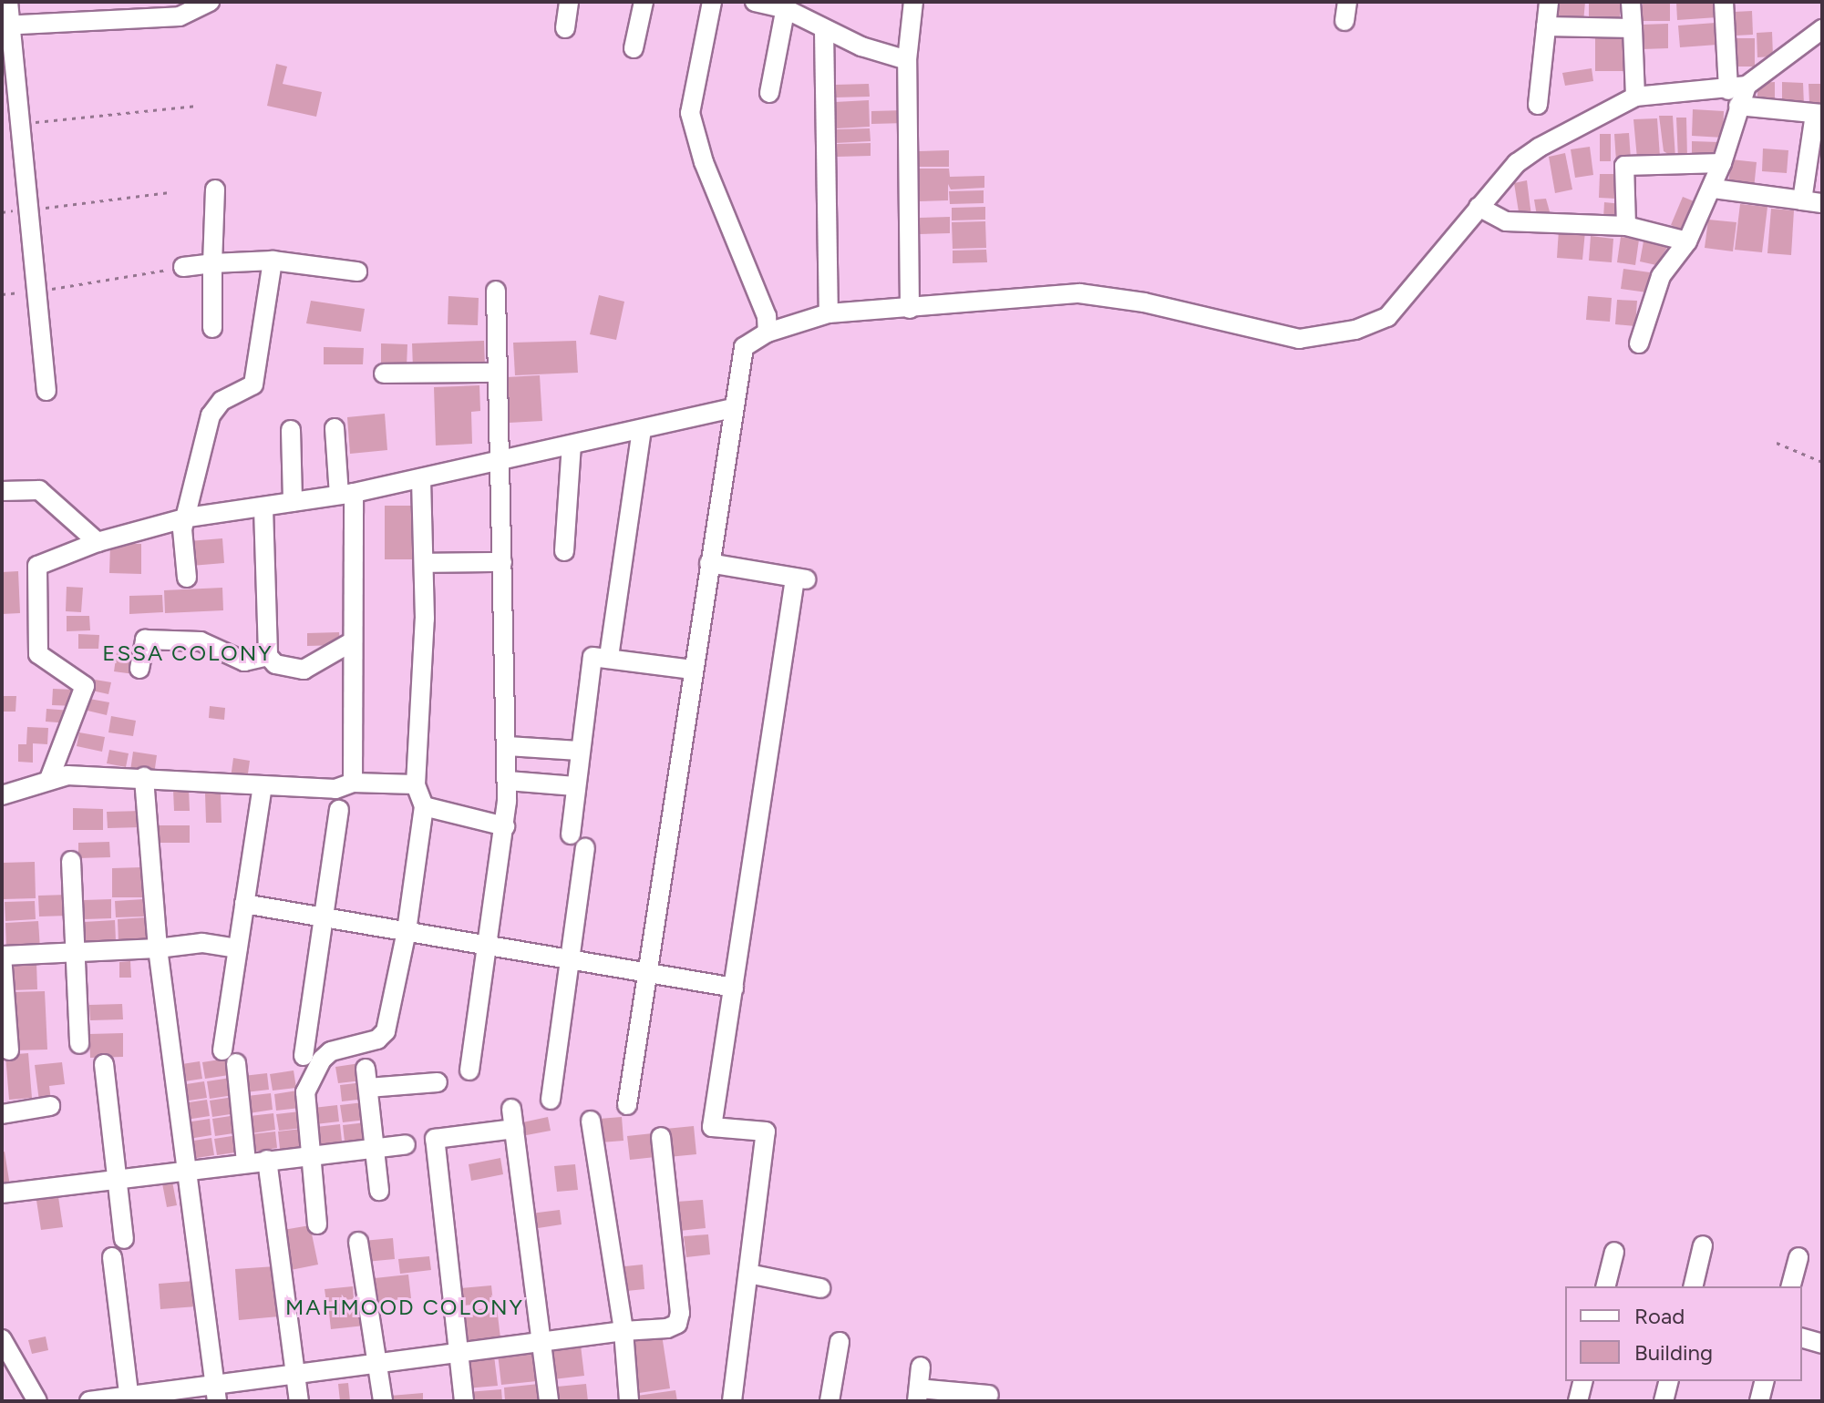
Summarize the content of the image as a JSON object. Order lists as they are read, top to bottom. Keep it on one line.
{"districts":["ESSA COLONY","MAHMOOD COLONY"],"legend":["Road","Building"]}
